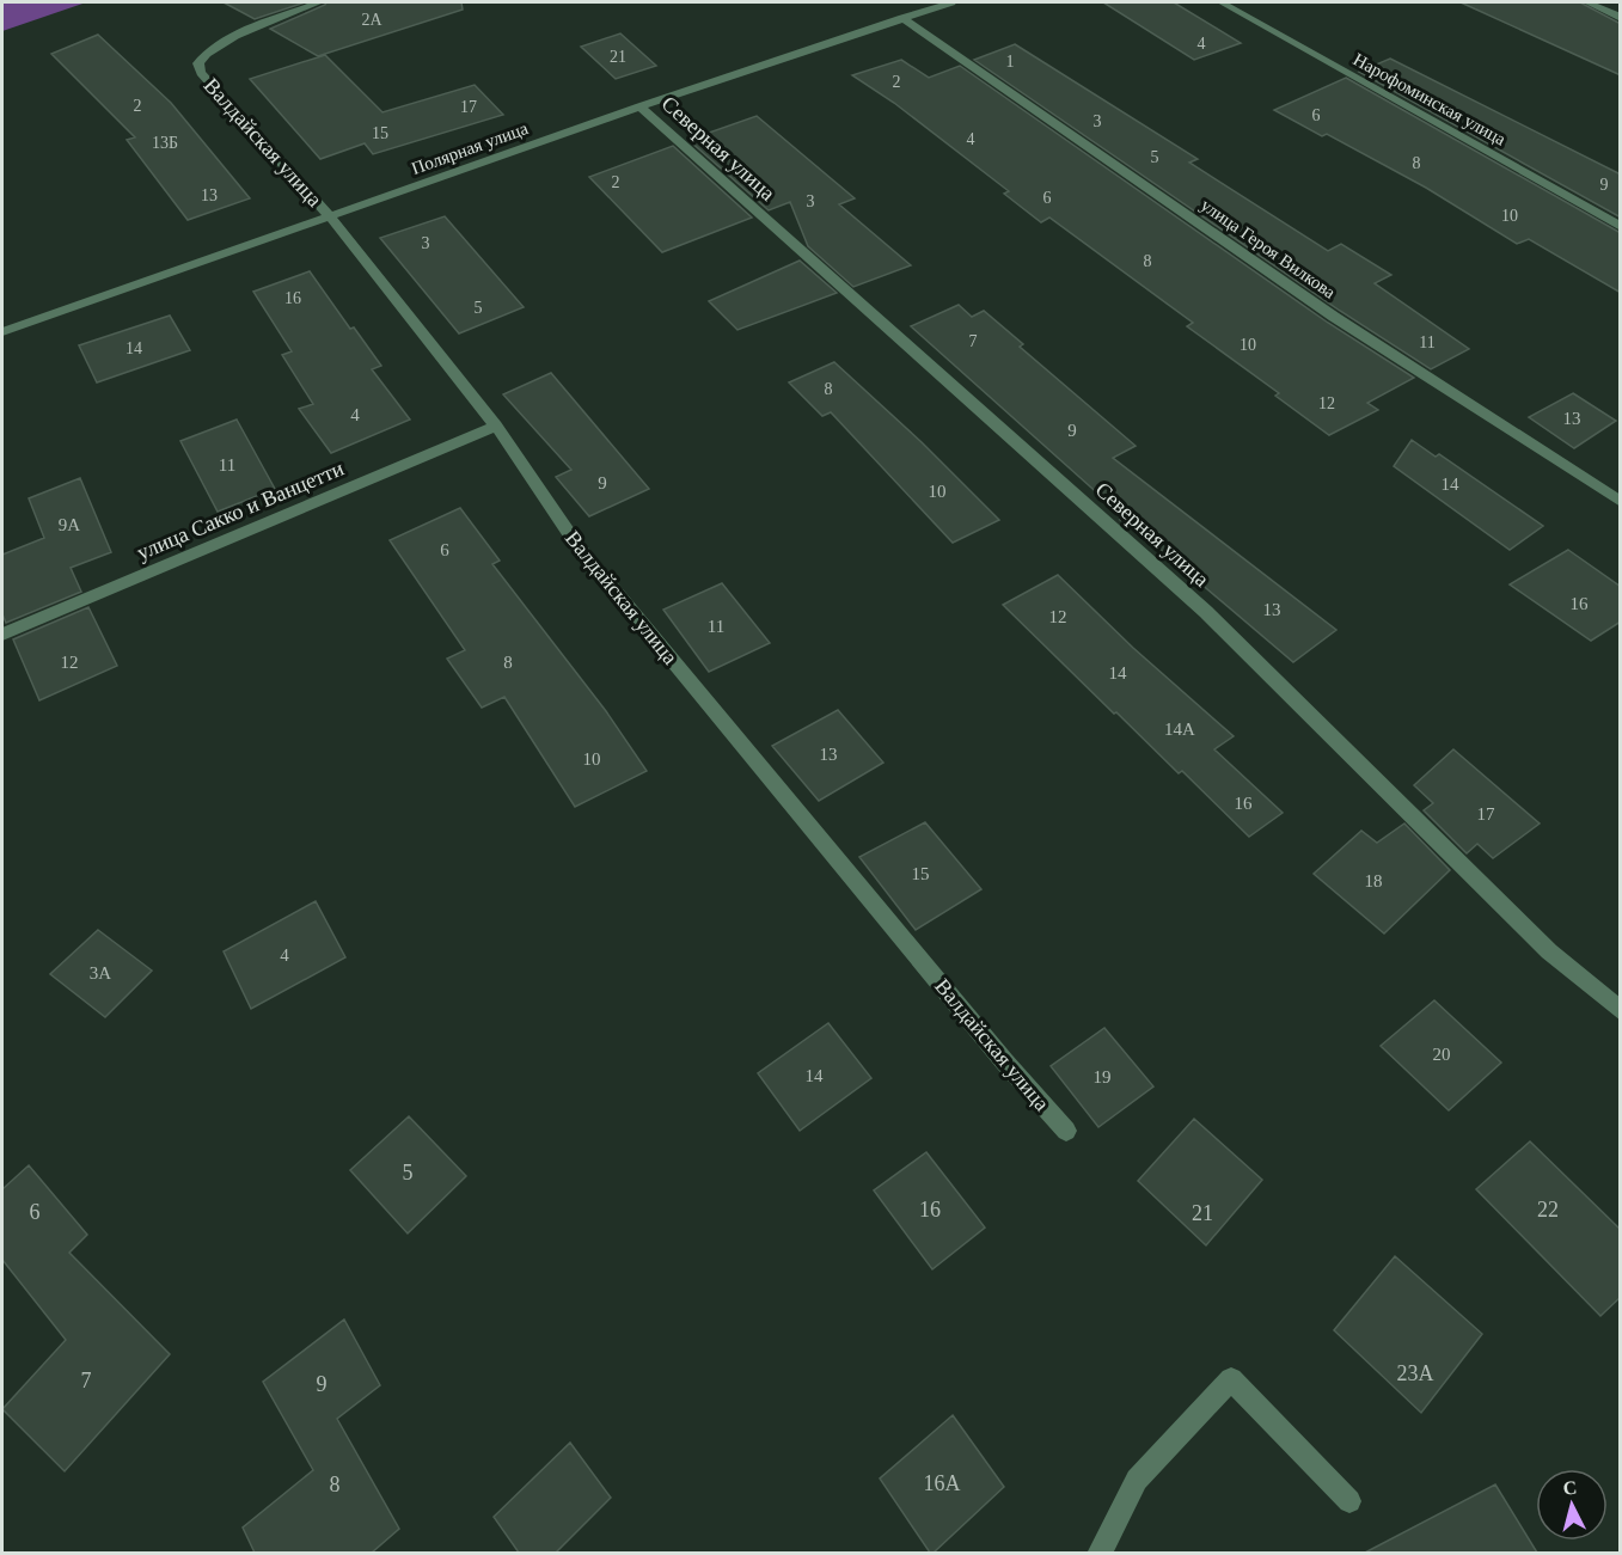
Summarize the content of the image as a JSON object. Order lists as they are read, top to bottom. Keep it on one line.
{"streets":{"street":["Нарофоминская улица","Валдайская улица","Полярная улица","Северная улица","улица Героя Вилкова","улица Сакко и Ванцетти"]},"crossings":[["Валдайская улица","Полярная улица"],["Валдайская улица","улица Сакко и Ванцетти"],["Полярная улица","Северная улица"],["Полярная улица","улица Героя Вилкова"]],"house_numbers":["2А","4","21","1","2","2","17","6","3","15","4","13Б","5","8","2","9","13","6","3","10","3","8","16","5","7","11","10","14","8","12","4","13","9","11","9","14","10","9А","6","16","13","12","11","12","8","14","14А","13","10","16","17","15","18","4","3А","20","14","19","5","16","22","6","21","23А","7","9","16А","8"],"north":"top"}
